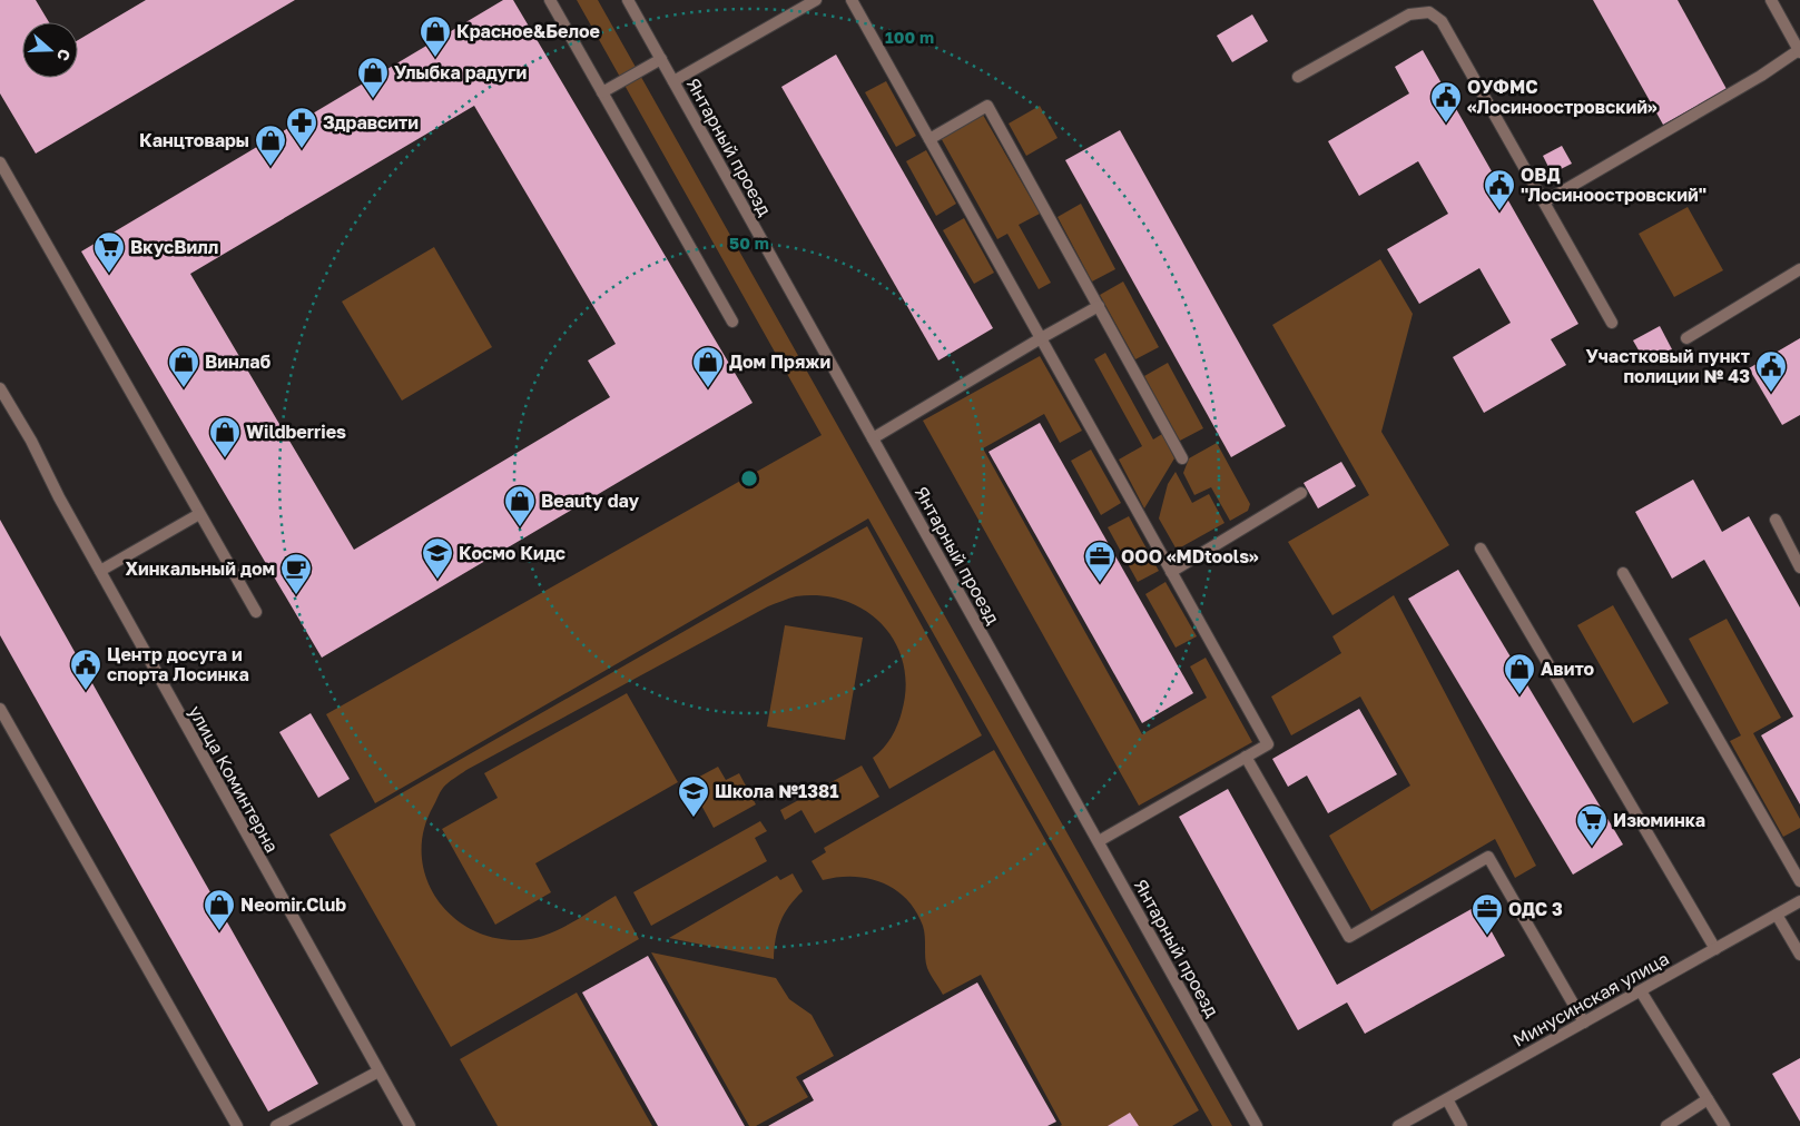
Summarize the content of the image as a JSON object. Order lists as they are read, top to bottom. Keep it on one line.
{"streets":{"street":["Янтарный проезд","улица Коминтерна","Минусинская улица"]},"places":{"shop":["Красное&Белое","Улыбка радуги","Канцтовары","Винлаб","Дом Пряжи","Wildberries","Beauty day","Авито","Neomir.Club"],"public building":["ОУФМС «Лосиноостровский»","ОВД \"Лосиноостровский\"","Участковый пункт полиции № 43","Центр досуга и спорта Лосинка"],"pharmacy":["Здравсити"],"supermarket":["ВкусВилл","Изюминка"],"school or university":["Космо Кидс","Школа №1381"],"office":["ООО «MDtools»","ОДС 3"],"cafe":["Хинкальный дом"]},"north":"right","rings":["100 m","50 m"]}
